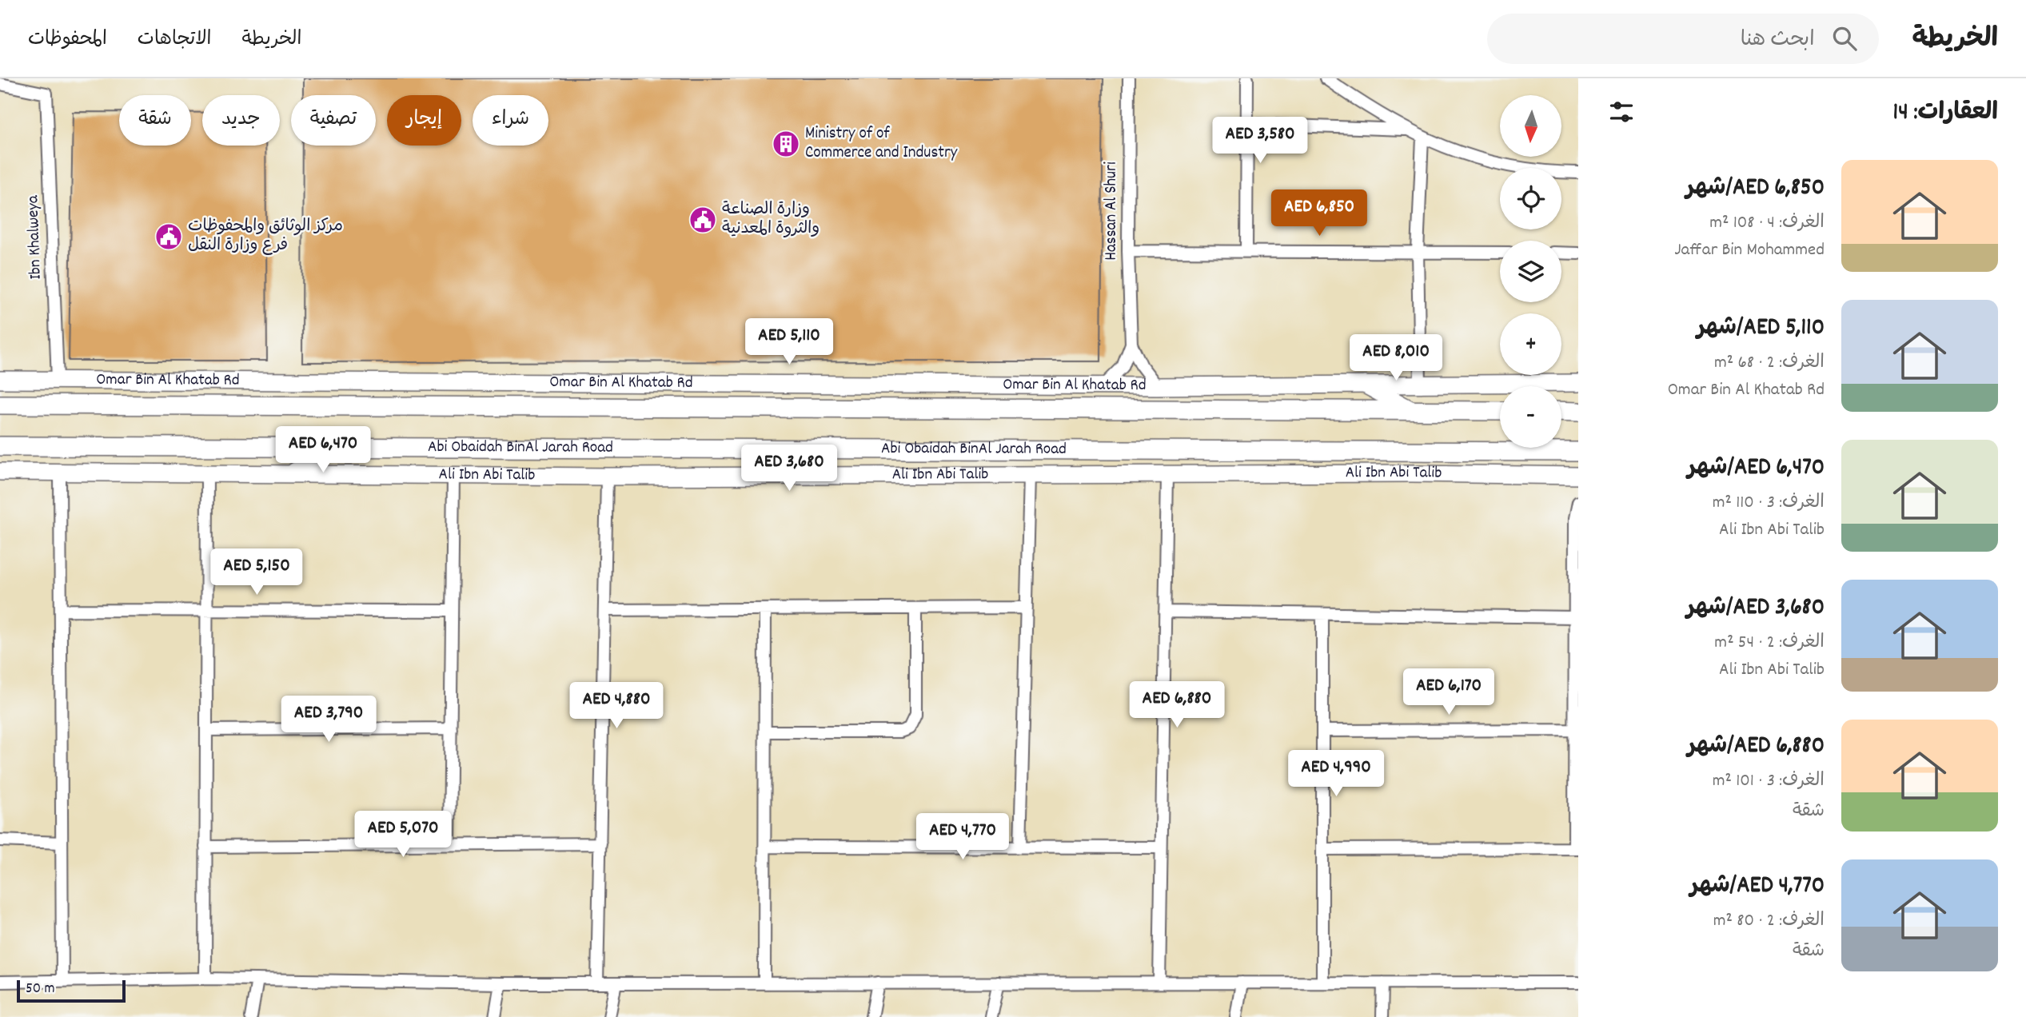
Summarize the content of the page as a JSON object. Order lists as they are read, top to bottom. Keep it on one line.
{"streets":{"main road":["Abi Obaidah BinAl Jarah Road"],"street":["Hassan Al Shuri","Ibn Khalweya","Omar Bin Al Khatab Rd","Ali Ibn Abi Talib"]},"crossings":[["Hassan Al Shuri","Omar Bin Al Khatab Rd"],["Ibn Khalweya","Omar Bin Al Khatab Rd"]],"places":{"building":["Ministry of of Commerce and Industry"],"public building":["وزارة الصناعة والثروة المعدنية","مركز الوثائق والمحفوظات فرع وزارة النقل"]},"scale_bar":"50 m","north":"bottom","page":{"header":"الخريطة","search":"ابحث هنا","nav":["الخريطة","الاتجاهات","المحفوظات"],"heading":"العقارات: 14","map_buttons":["+","−"],"chip":["شراء","إيجار","تصفية","جديد","شقة"],"price":["AED 3,580","AED 6,850","AED 5,110","AED 8,010","AED 6,470","AED 3,680","AED 5,150","AED 6,170","AED 6,880","AED 4,880","AED 3,790","AED 4,990","AED 5,070","AED 4,770"],"list":[{"name":"AED 6,850/شهر","note":"الغرف: 4 · 108 m² · Jaffar Bin Mohammed"},{"name":"AED 5,110/شهر","note":"الغرف: 2 · 68 m² · Omar Bin Al Khatab Rd"},{"name":"AED 6,470/شهر","note":"الغرف: 3 · 110 m² · Ali Ibn Abi Talib"},{"name":"AED 3,680/شهر","note":"الغرف: 2 · 54 m² · Ali Ibn Abi Talib"},{"name":"AED 6,880/شهر","note":"الغرف: 3 · 101 m² · شقة"},{"name":"AED 4,770/شهر","note":"الغرف: 2 · 80 m² · شقة"}],"scale":"50 m"}}
